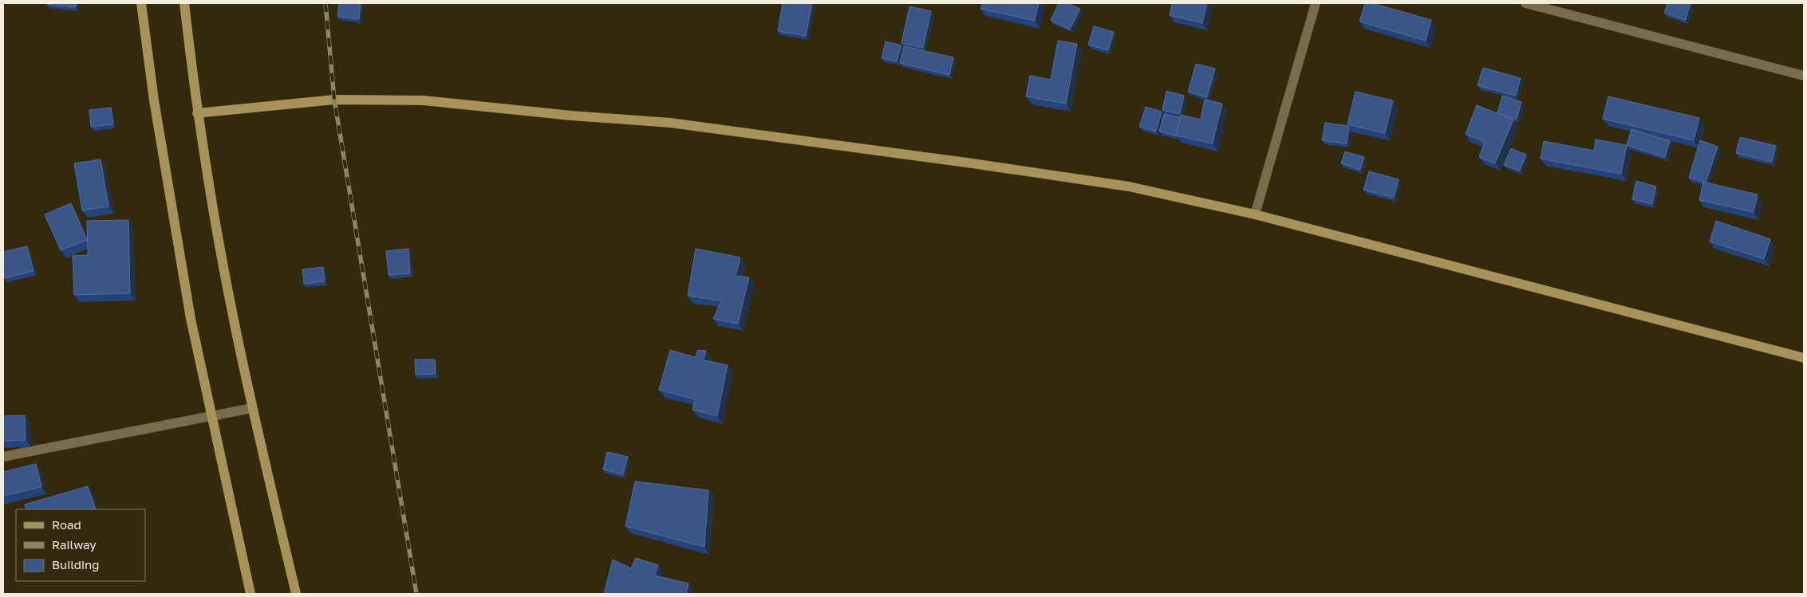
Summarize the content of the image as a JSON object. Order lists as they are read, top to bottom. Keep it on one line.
{"legend":["Road","Railway","Building"]}
